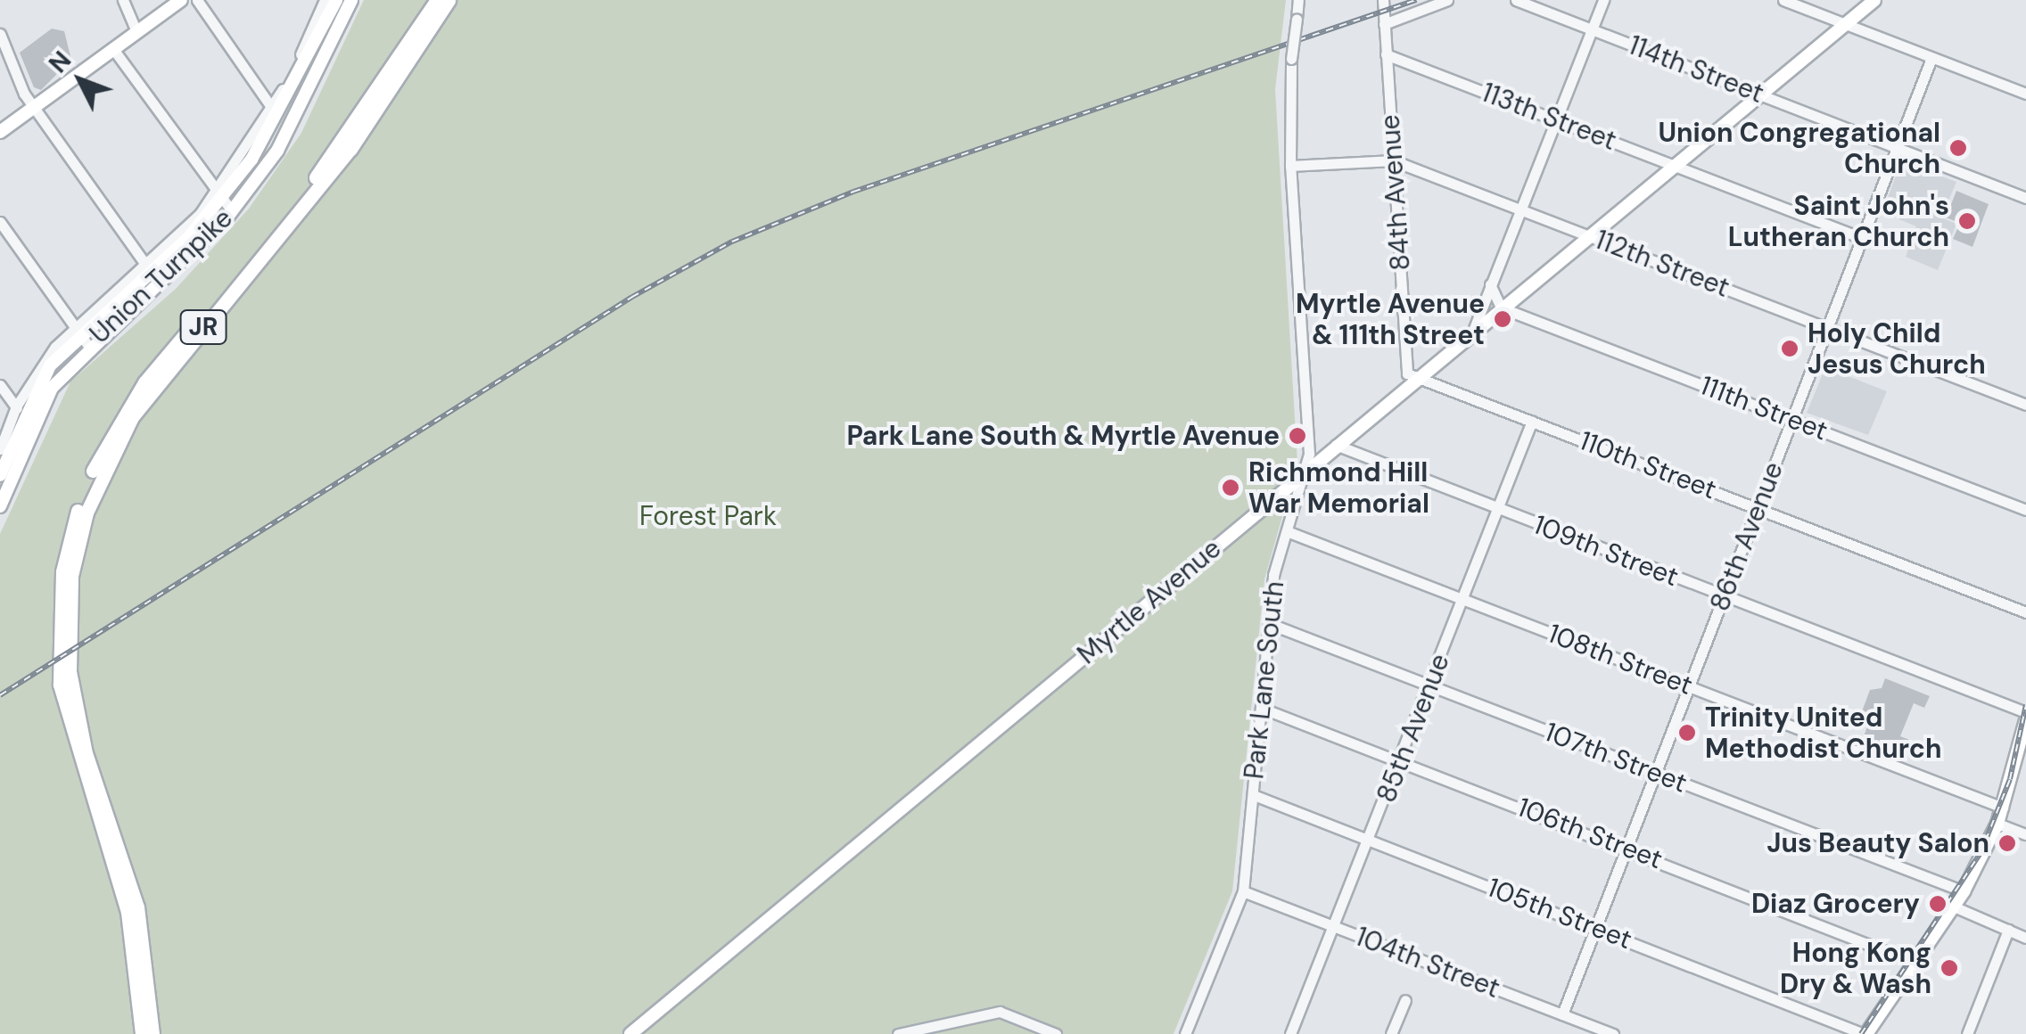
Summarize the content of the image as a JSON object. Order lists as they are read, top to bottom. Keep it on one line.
{"streets":{"highway":["JR"],"main road":["Union Turnpike","Myrtle Avenue"],"street":["114th Street","113th Street","84th Avenue","112th Street","111th Street","110th Street","86th Avenue","109th Street","108th Street","Park Lane South","85th Avenue","107th Street","106th Street","105th Street","104th Street"]},"crossings":[["114th Street","86th Avenue"],["114th Street","Myrtle Avenue"],["113th Street","84th Avenue"],["113th Street","86th Avenue"],["113th Street","Myrtle Avenue"],["84th Avenue","112th Street"],["84th Avenue","110th Street"],["84th Avenue","Myrtle Avenue"],["112th Street","86th Avenue"],["112th Street","Myrtle Avenue"],["112th Street","Park Lane South"],["111th Street","86th Avenue"],["111th Street","Myrtle Avenue"],["110th Street","86th Avenue"],["110th Street","Myrtle Avenue"],["110th Street","85th Avenue"],["86th Avenue","109th Street"],["86th Avenue","108th Street"],["86th Avenue","107th Street"],["86th Avenue","106th Street"],["86th Avenue","105th Street"],["86th Avenue","104th Street"],["109th Street","Myrtle Avenue"],["109th Street","85th Avenue"],["Myrtle Avenue","Park Lane South"],["108th Street","Park Lane South"],["108th Street","85th Avenue"],["Park Lane South","107th Street"],["Park Lane South","106th Street"],["Park Lane South","105th Street"],["Park Lane South","104th Street"],["85th Avenue","107th Street"],["85th Avenue","106th Street"],["85th Avenue","105th Street"],["85th Avenue","104th Street"]],"parks":["Forest Park"],"places":["Union Congregational Church","Saint John's Lutheran Church","Myrtle Avenue & 111th Street","Holy Child Jesus Church","Park Lane South & Myrtle Avenue","Richmond Hill War Memorial","Trinity United Methodist Church","Jus Beauty Salon","Diaz Grocery","Hong Kong Dry & Wash"],"north":"top left"}
